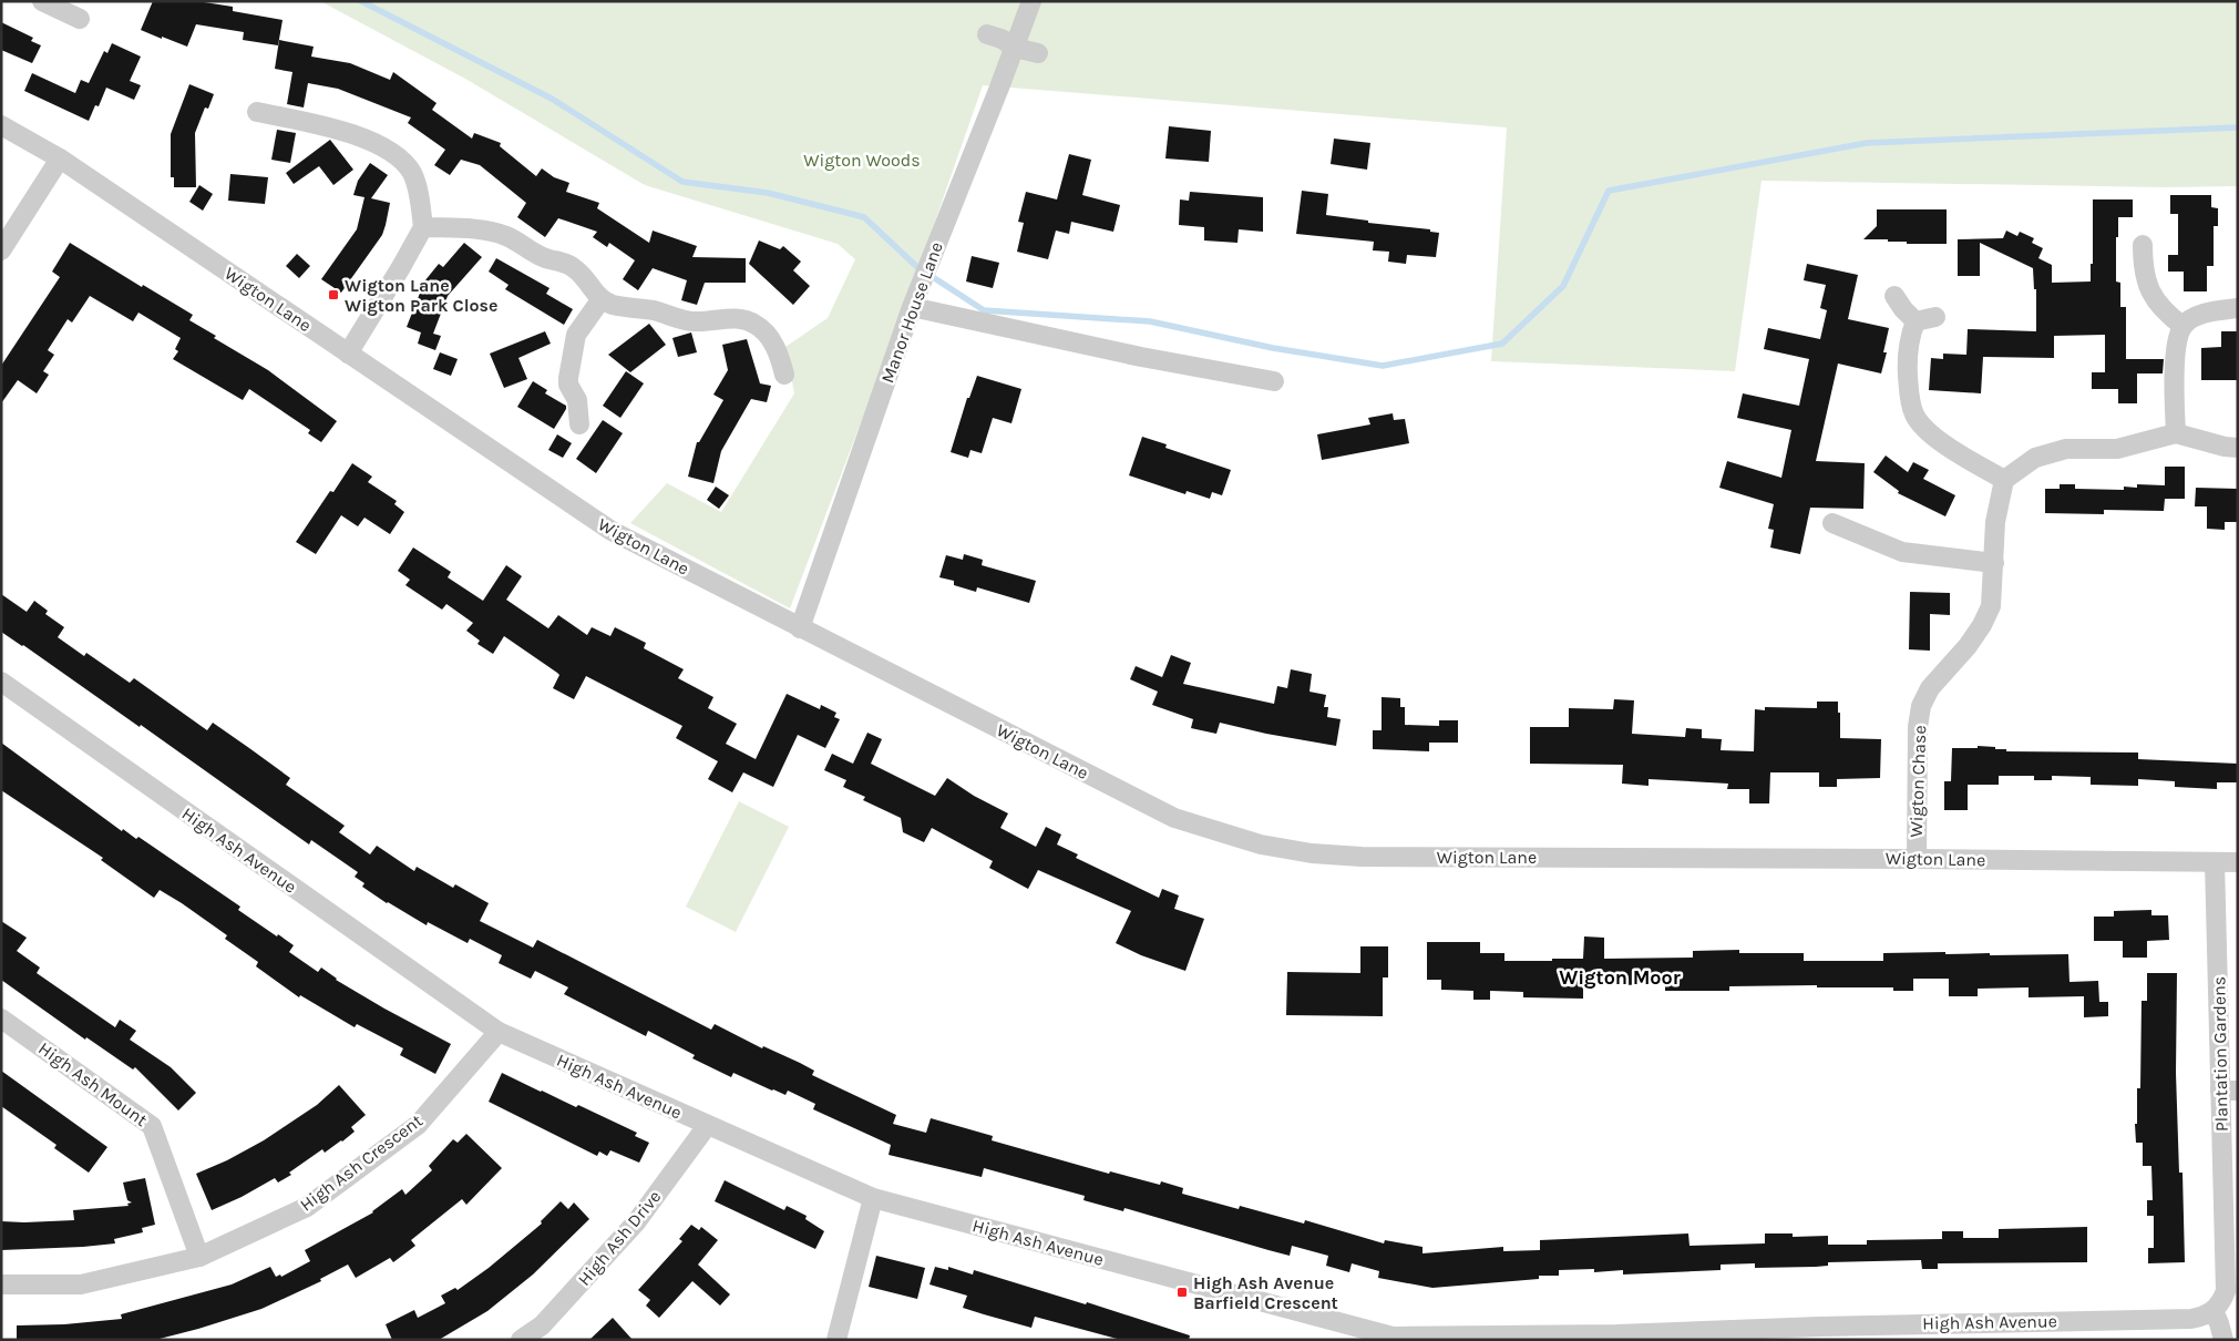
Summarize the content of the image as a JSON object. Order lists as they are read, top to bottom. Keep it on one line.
{"streets":{"street":["Wigton Lane","Manor House Lane","Wigton Chase","High Ash Avenue","Plantation Gardens","High Ash Mount","High Ash Crescent","High Ash Drive"]},"crossings":[["Wigton Lane","Manor House Lane"],["Wigton Lane","Wigton Chase"],["Wigton Lane","Plantation Gardens"],["High Ash Avenue","Plantation Gardens"],["High Ash Avenue","High Ash Crescent"],["High Ash Avenue","High Ash Drive"],["High Ash Mount","High Ash Crescent"]],"districts":["Wigton Moor"],"parks":["Wigton Woods"],"places":{"transit":["Wigton Lane Wigton Park Close","High Ash Avenue Barfield Crescent"]}}
